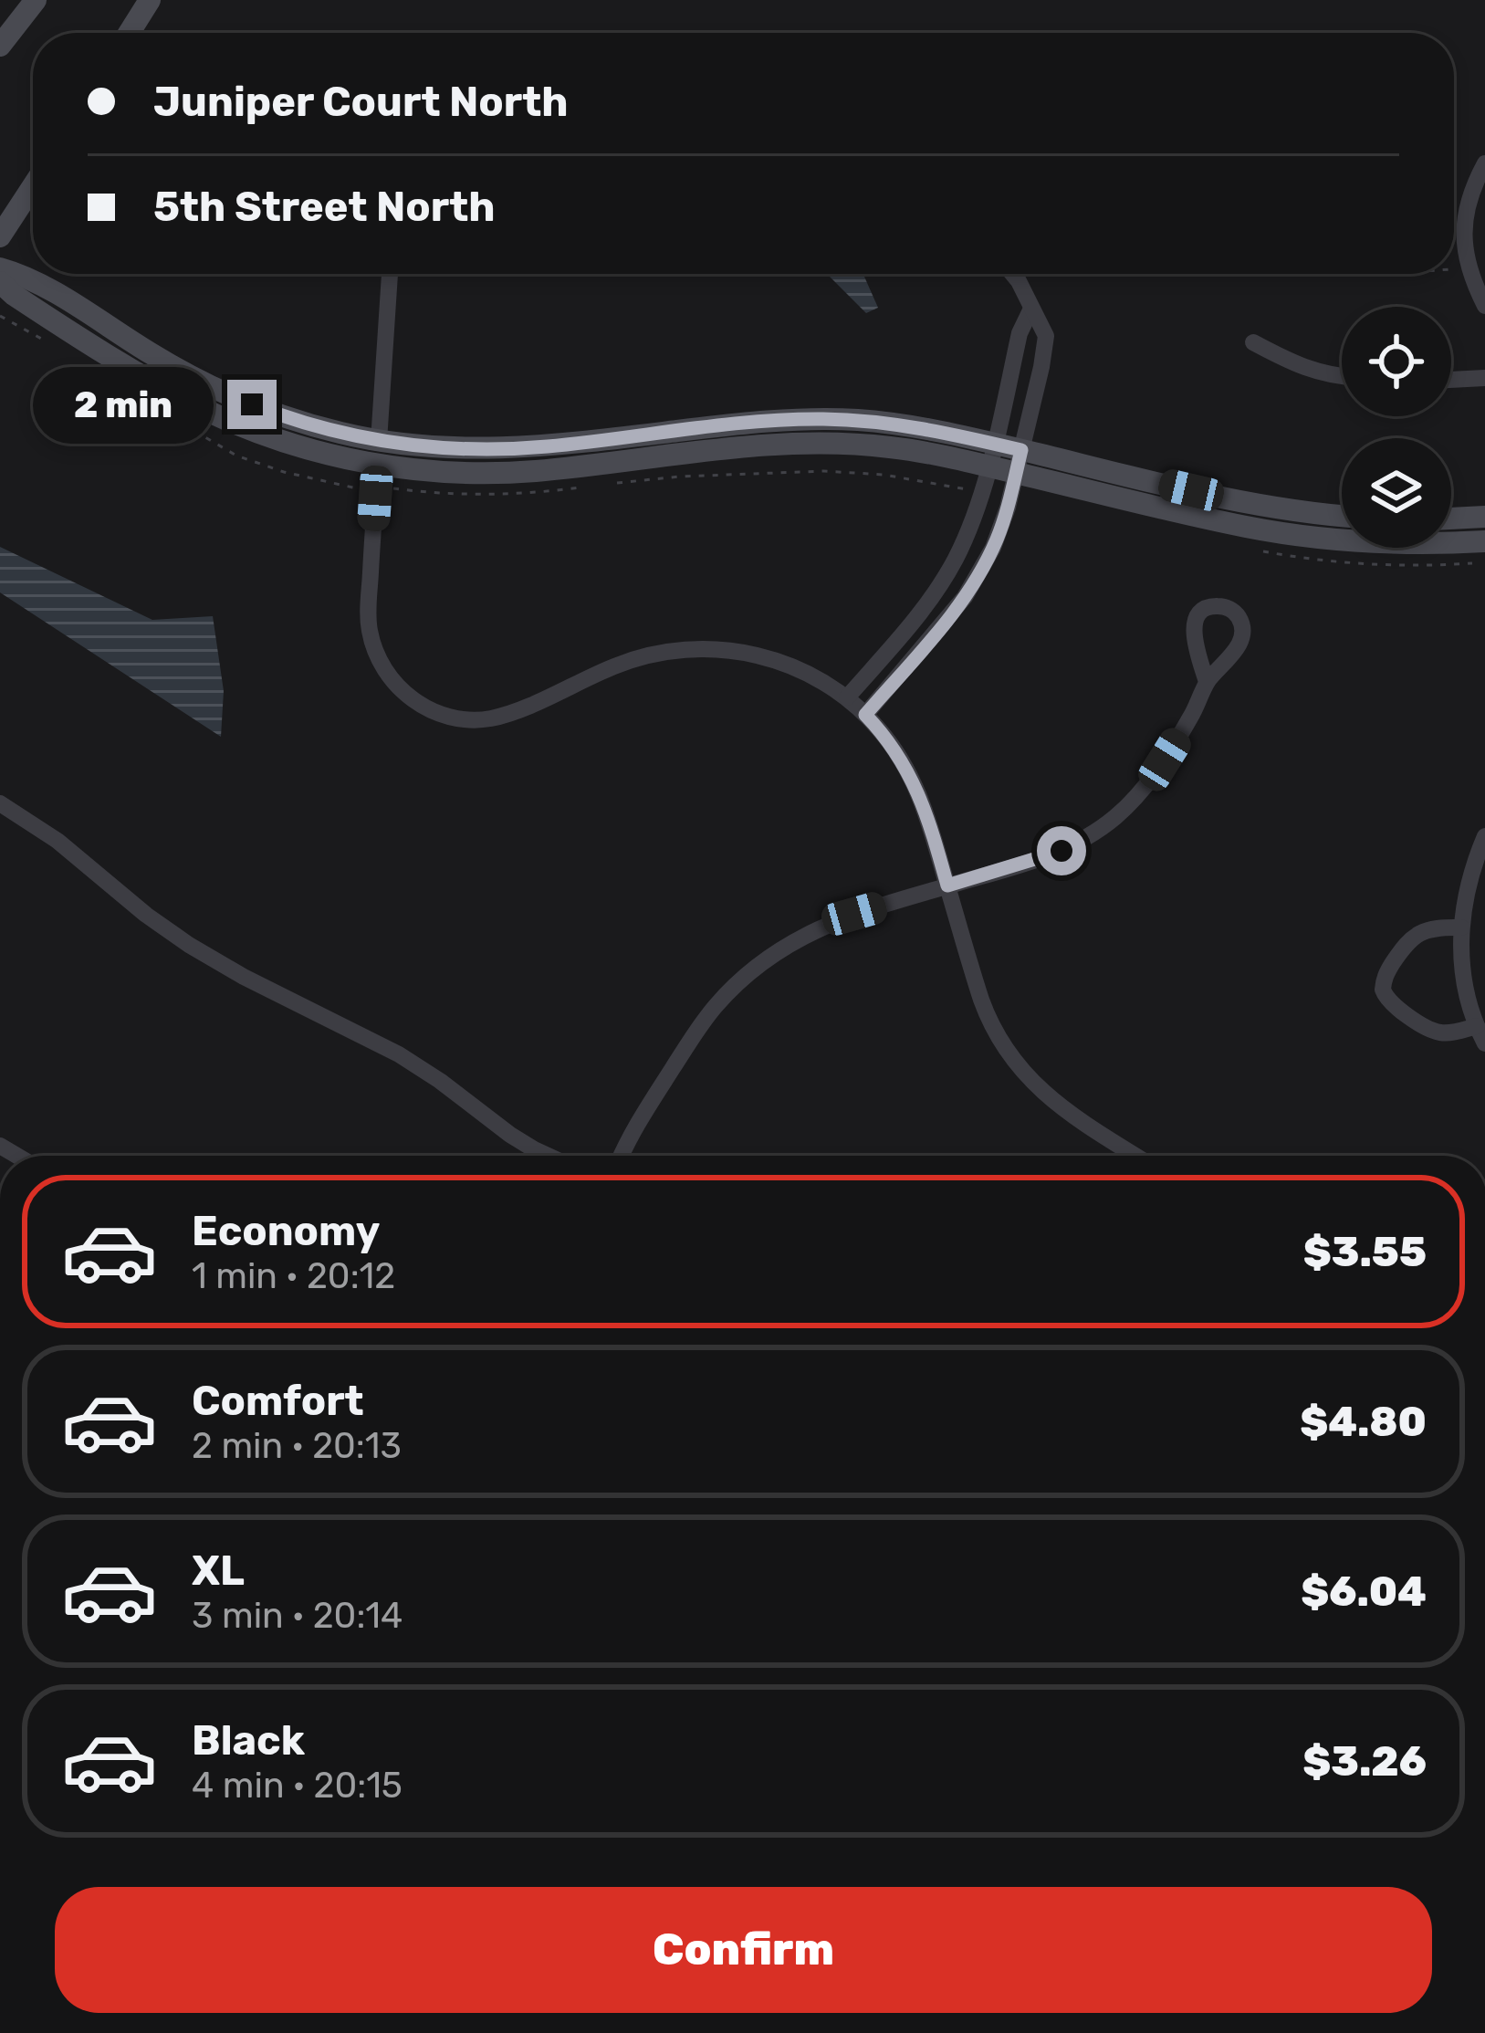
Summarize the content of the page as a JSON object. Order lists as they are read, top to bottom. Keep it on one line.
{"page":{"banner":["Juniper Court North","5th Street North"],"bubble":"2 min","list":[{"name":"Economy","note":"1 min · 20:12","value":"$3.55"},{"name":"Comfort","note":"2 min · 20:13","value":"$4.80"},{"name":"XL","note":"3 min · 20:14","value":"$6.04"},{"name":"Black","note":"4 min · 20:15","value":"$3.26"}],"buttons":"Confirm"}}
